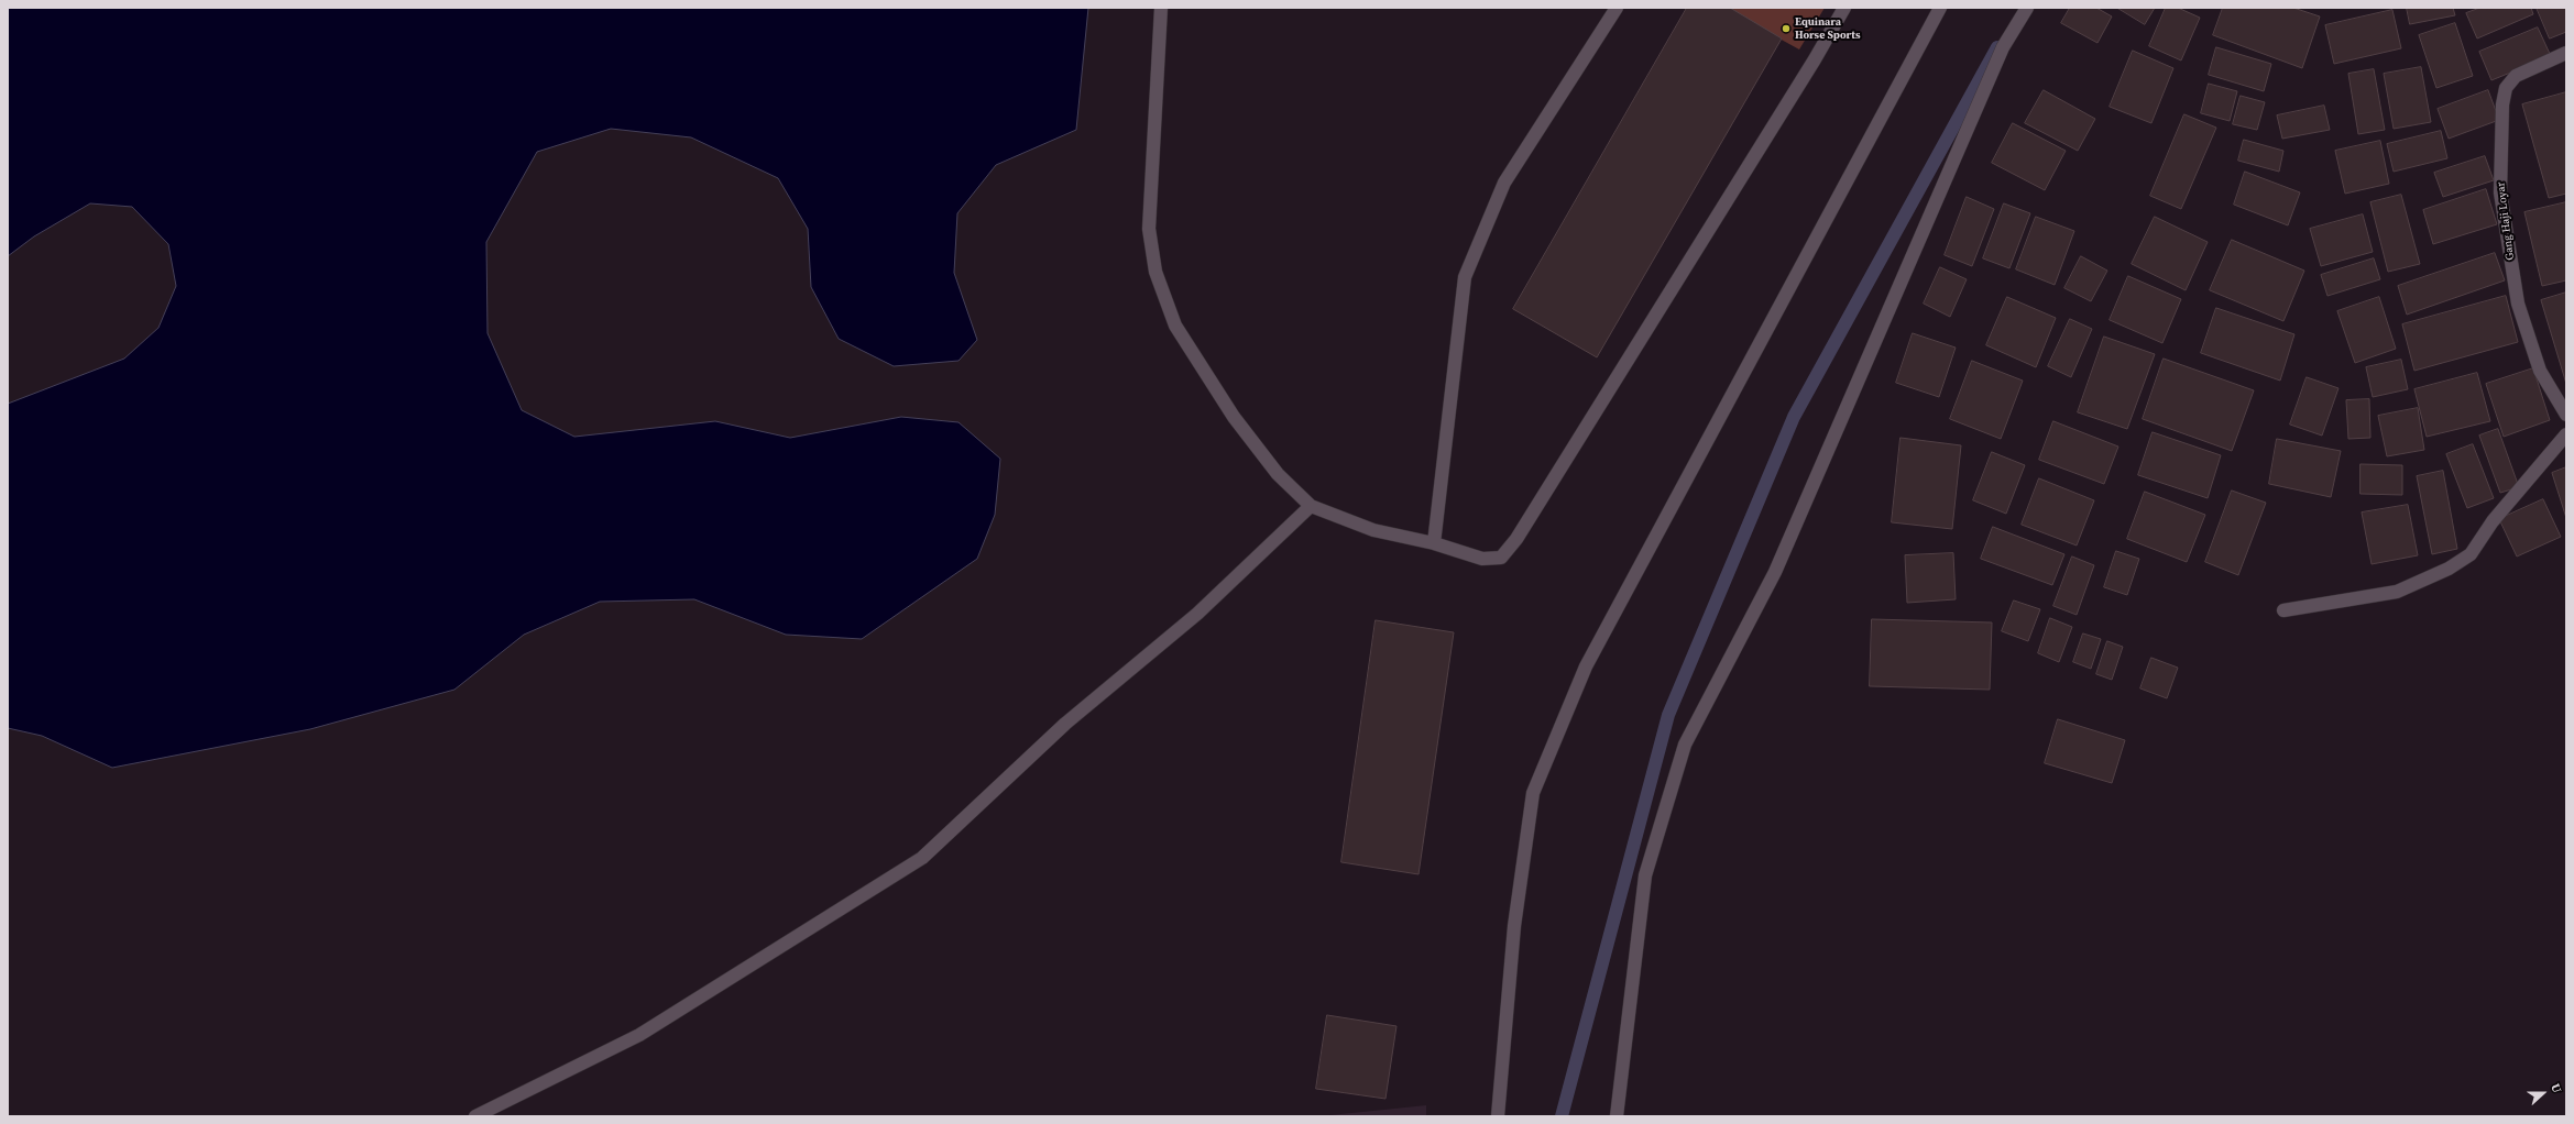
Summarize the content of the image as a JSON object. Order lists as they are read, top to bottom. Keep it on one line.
{"streets":{"street":["Gang Haji Loyar"]},"places":["Equinara Horse Sports"],"north":"right"}
